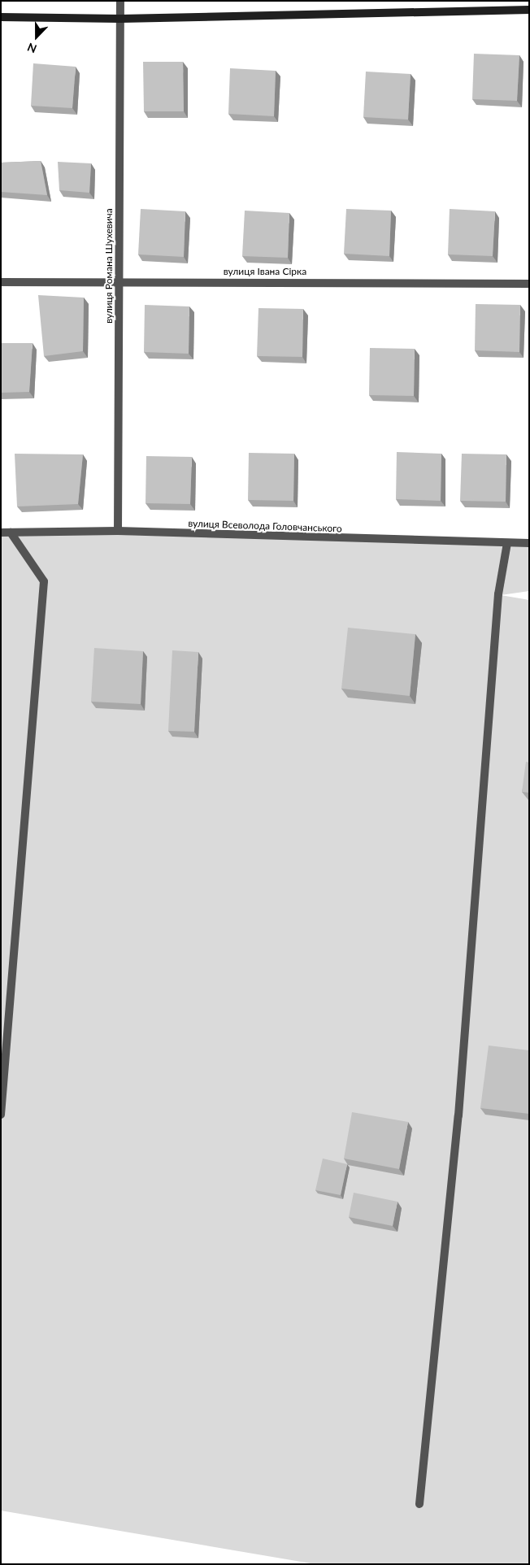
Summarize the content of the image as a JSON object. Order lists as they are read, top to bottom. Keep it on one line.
{"streets":{"street":["вулиця Романа Шухевича","вулиця Івана Сірка","вулиця Всеволода Головчанського"]},"crossings":[["вулиця Романа Шухевича","вулиця Івана Сірка"],["вулиця Романа Шухевича","вулиця Всеволода Головчанського"]],"north":"bottom"}
